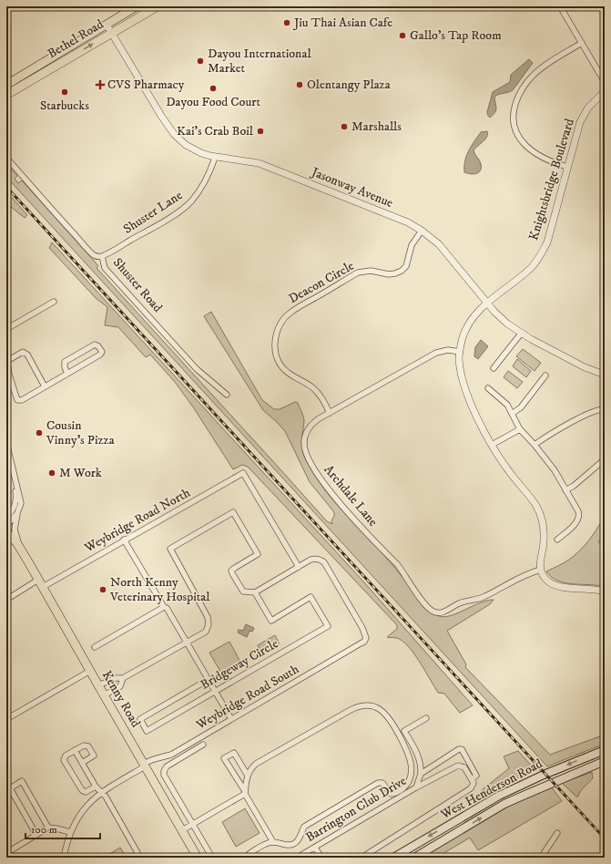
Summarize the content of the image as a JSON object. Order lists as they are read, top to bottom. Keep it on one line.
{"streets":{"main road":["Bethel Road","Kenny Road","West Henderson Road"],"street":["Knightsbridge Boulevard","Jasonway Avenue","Shuster Lane","Deacon Circle","Shuster Road","Archdale Lane","Weybridge Road North","Bridgeway Circle","Weybridge Road South","Barrington Club Drive"]},"crossings":[["Bethel Road","Jasonway Avenue"],["Knightsbridge Boulevard","Jasonway Avenue"],["Knightsbridge Boulevard","Archdale Lane"],["Jasonway Avenue","Shuster Lane"],["Jasonway Avenue","Deacon Circle"],["Shuster Lane","Shuster Road"],["Deacon Circle","Archdale Lane"],["Weybridge Road North","Weybridge Road South"],["Weybridge Road North","Kenny Road"],["Weybridge Road South","Kenny Road"]],"places":{"other":["Jiu Thai Asian Cafe","Gallo's Tap Room","Dayou International Market","Olentangy Plaza","Dayou Food Court","Starbucks","Marshalls","Kai’s Crab Boil","Cousin Vinny's Pizza","M Work","North Kenny Veterinary Hospital"],"health":["CVS Pharmacy"]},"scale_bar":"100 m"}
